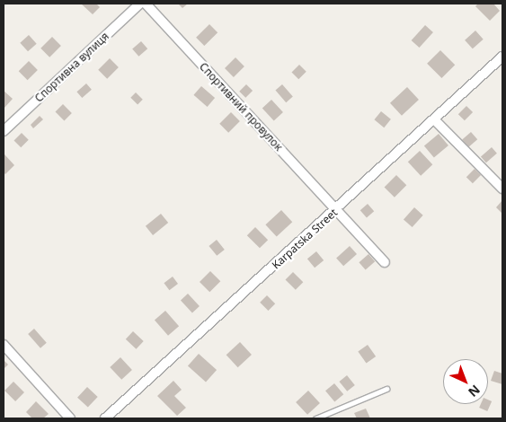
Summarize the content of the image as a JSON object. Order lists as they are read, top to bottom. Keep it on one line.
{"streets":{"street":["Спортивна вулиця","Спортивний провулок","Karpatska Street"]},"crossings":[["Спортивний провулок","Karpatska Street"]],"north":"bottom right"}
